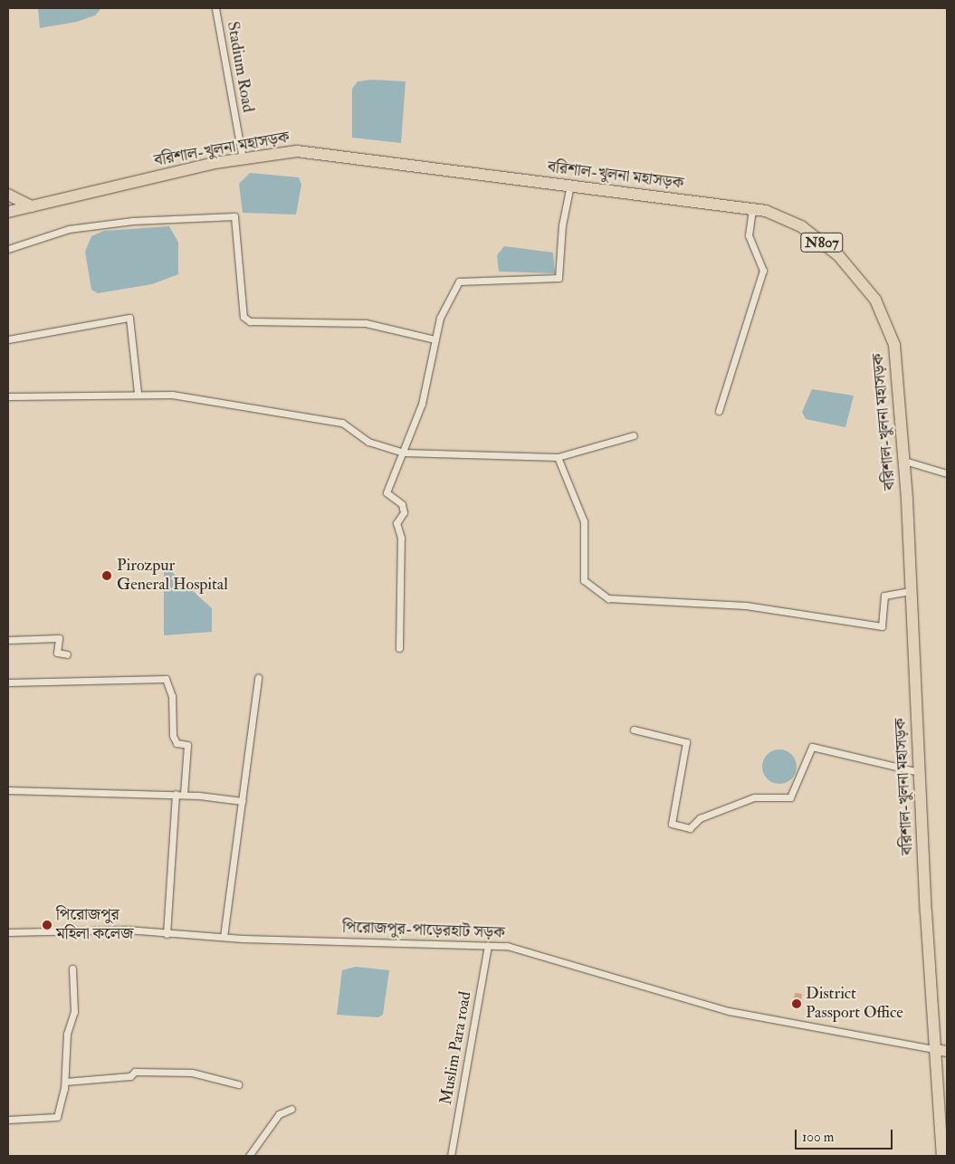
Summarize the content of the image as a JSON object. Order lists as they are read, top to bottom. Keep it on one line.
{"streets":{"highway":["বরিশাল-খুলনা মহাসড়ক","N807"],"street":["Stadium Road","পিরোজপুর-পাড়েরহাট সড়ক","Muslim Para road"]},"crossings":[["Stadium Road","বরিশাল-খুলনা মহাসড়ক"],["বরিশাল-খুলনা মহাসড়ক","পিরোজপুর-পাড়েরহাট সড়ক"],["পিরোজপুর-পাড়েরহাট সড়ক","Muslim Para road"]],"places":["Pirozpur General Hospital","পিরোজপুর মহিলা কলেজ","District Passport Office"],"scale_bar":"100 m"}
